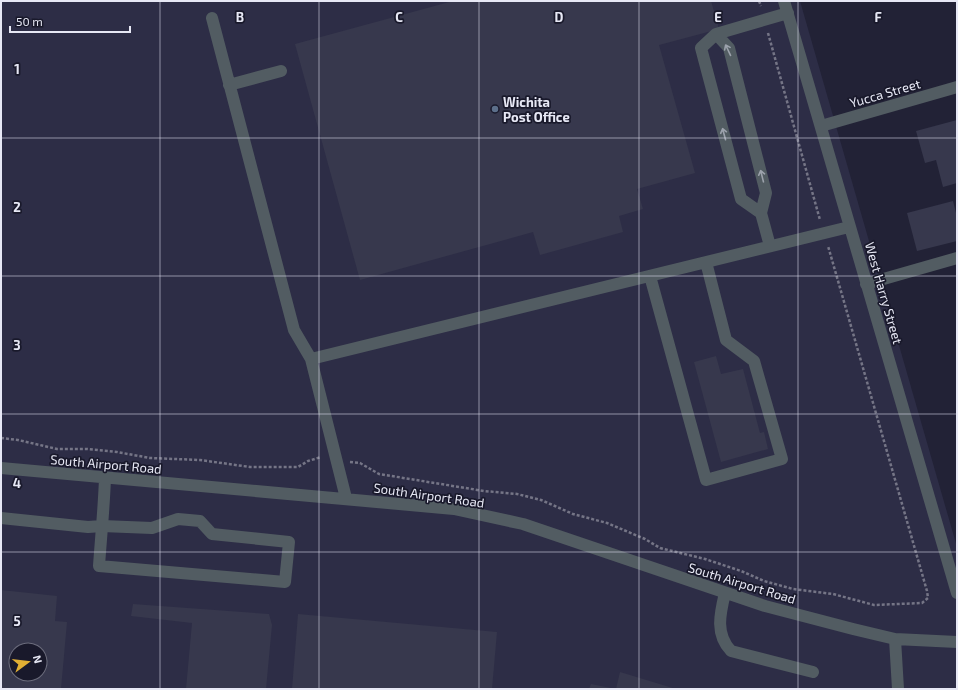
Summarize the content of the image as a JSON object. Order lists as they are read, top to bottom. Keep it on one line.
{"streets":{"street":["Yucca Street","West Harry Street","South Airport Road"]},"crossings":[["Yucca Street","West Harry Street"]],"places":["Wichita Post Office"],"scale_bar":"50 m","north":"right","grid":{"columns":["B","C","D","E","F"],"rows":["1","2","3","4","5"]}}
